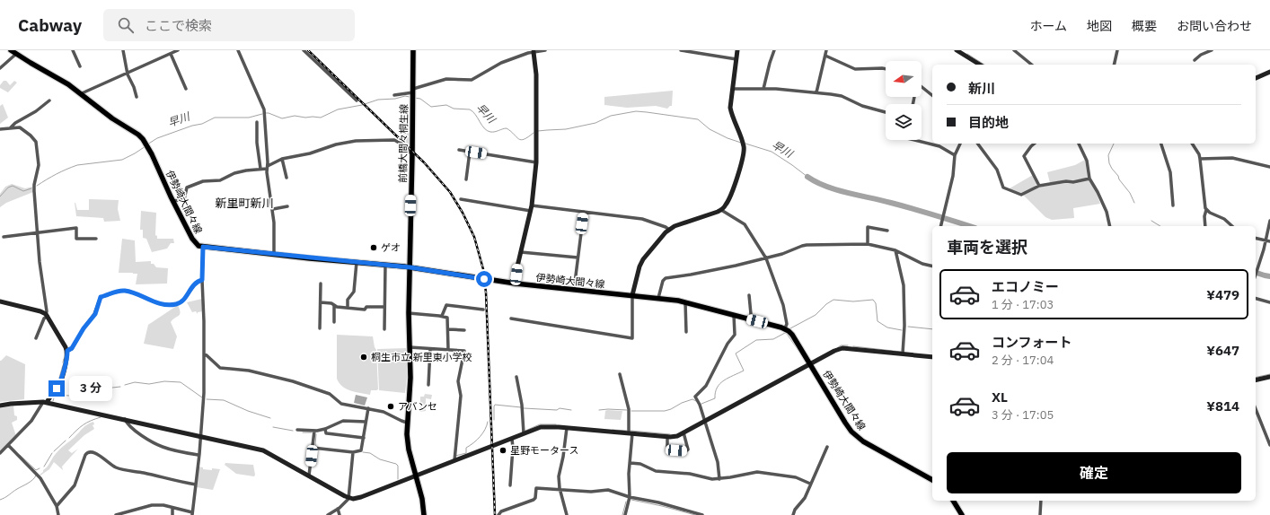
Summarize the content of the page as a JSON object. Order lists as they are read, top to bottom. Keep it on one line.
{"streets":{"main road":["前橋大間々桐生線","伊勢崎大間々線"]},"crossings":[["前橋大間々桐生線","伊勢崎大間々線"]],"districts":["新里町新川"],"water":["早川"],"places":["ゲオ","桐生市立 新里東小学校","アバンセ","星野モータース"],"north":"left","page":{"header":"Cabway","search":"ここで検索","nav":["ホーム","地図","概要","お問い合わせ"],"banner":["新川","目的地"],"heading":"車両を選択","list":[{"name":"エコノミー","note":"1 分 · 17:03","value":"¥479"},{"name":"コンフォート","note":"2 分 · 17:04","value":"¥647"},{"name":"XL","note":"3 分 · 17:05","value":"¥814"}],"bubble":"3 分","buttons":"確定"}}
